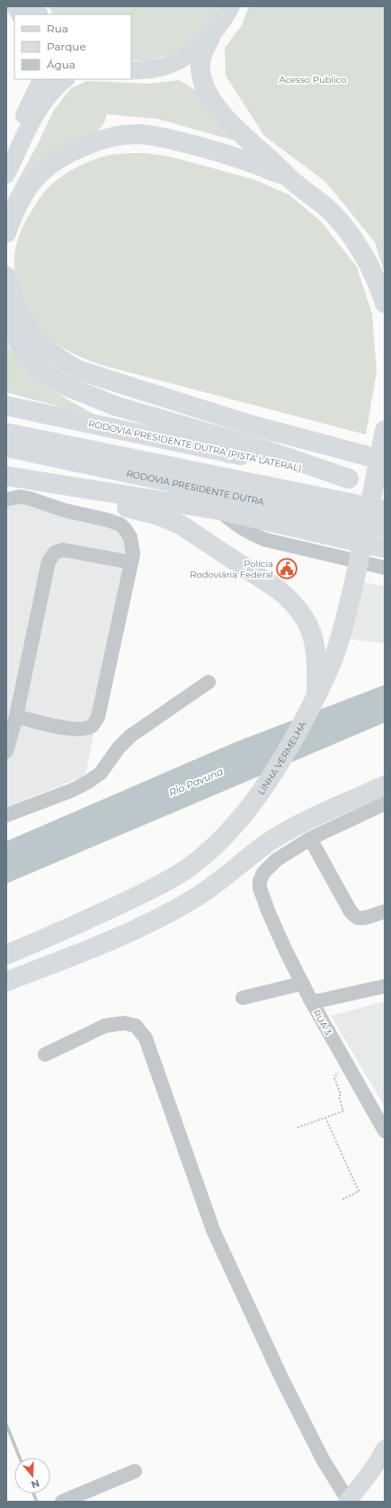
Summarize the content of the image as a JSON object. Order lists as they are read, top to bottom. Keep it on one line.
{"streets":{"highway":["RODOVIA PRESIDENTE DUTRA (PISTA LATERAL)","RODOVIA PRESIDENTE DUTRA","LINHA VERMELHA"],"street":["RUA 3"]},"water":["Rio Pavuna"],"parks":["Acesso Publico"],"places":{"public building":["Polícia Rodoviária Federal"]},"legend":["Rua","Parque","Água"],"north":"bottom"}
